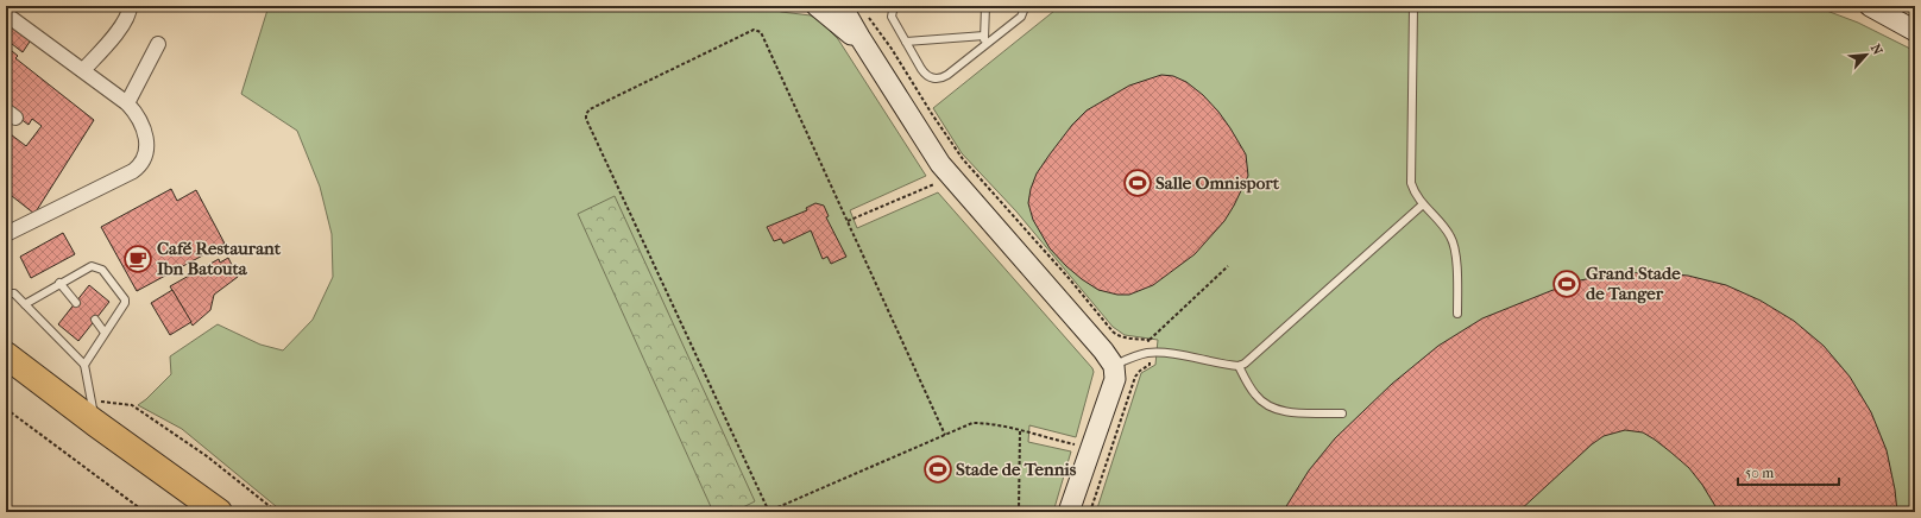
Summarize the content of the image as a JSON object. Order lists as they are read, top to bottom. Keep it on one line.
{"places":{"sports":["Salle Omnisport","Grand Stade de Tanger","Stade de Tennis"],"cafe":["Café Restaurant Ibn Batouta"]},"scale_bar":"50 m","north":"top right"}
